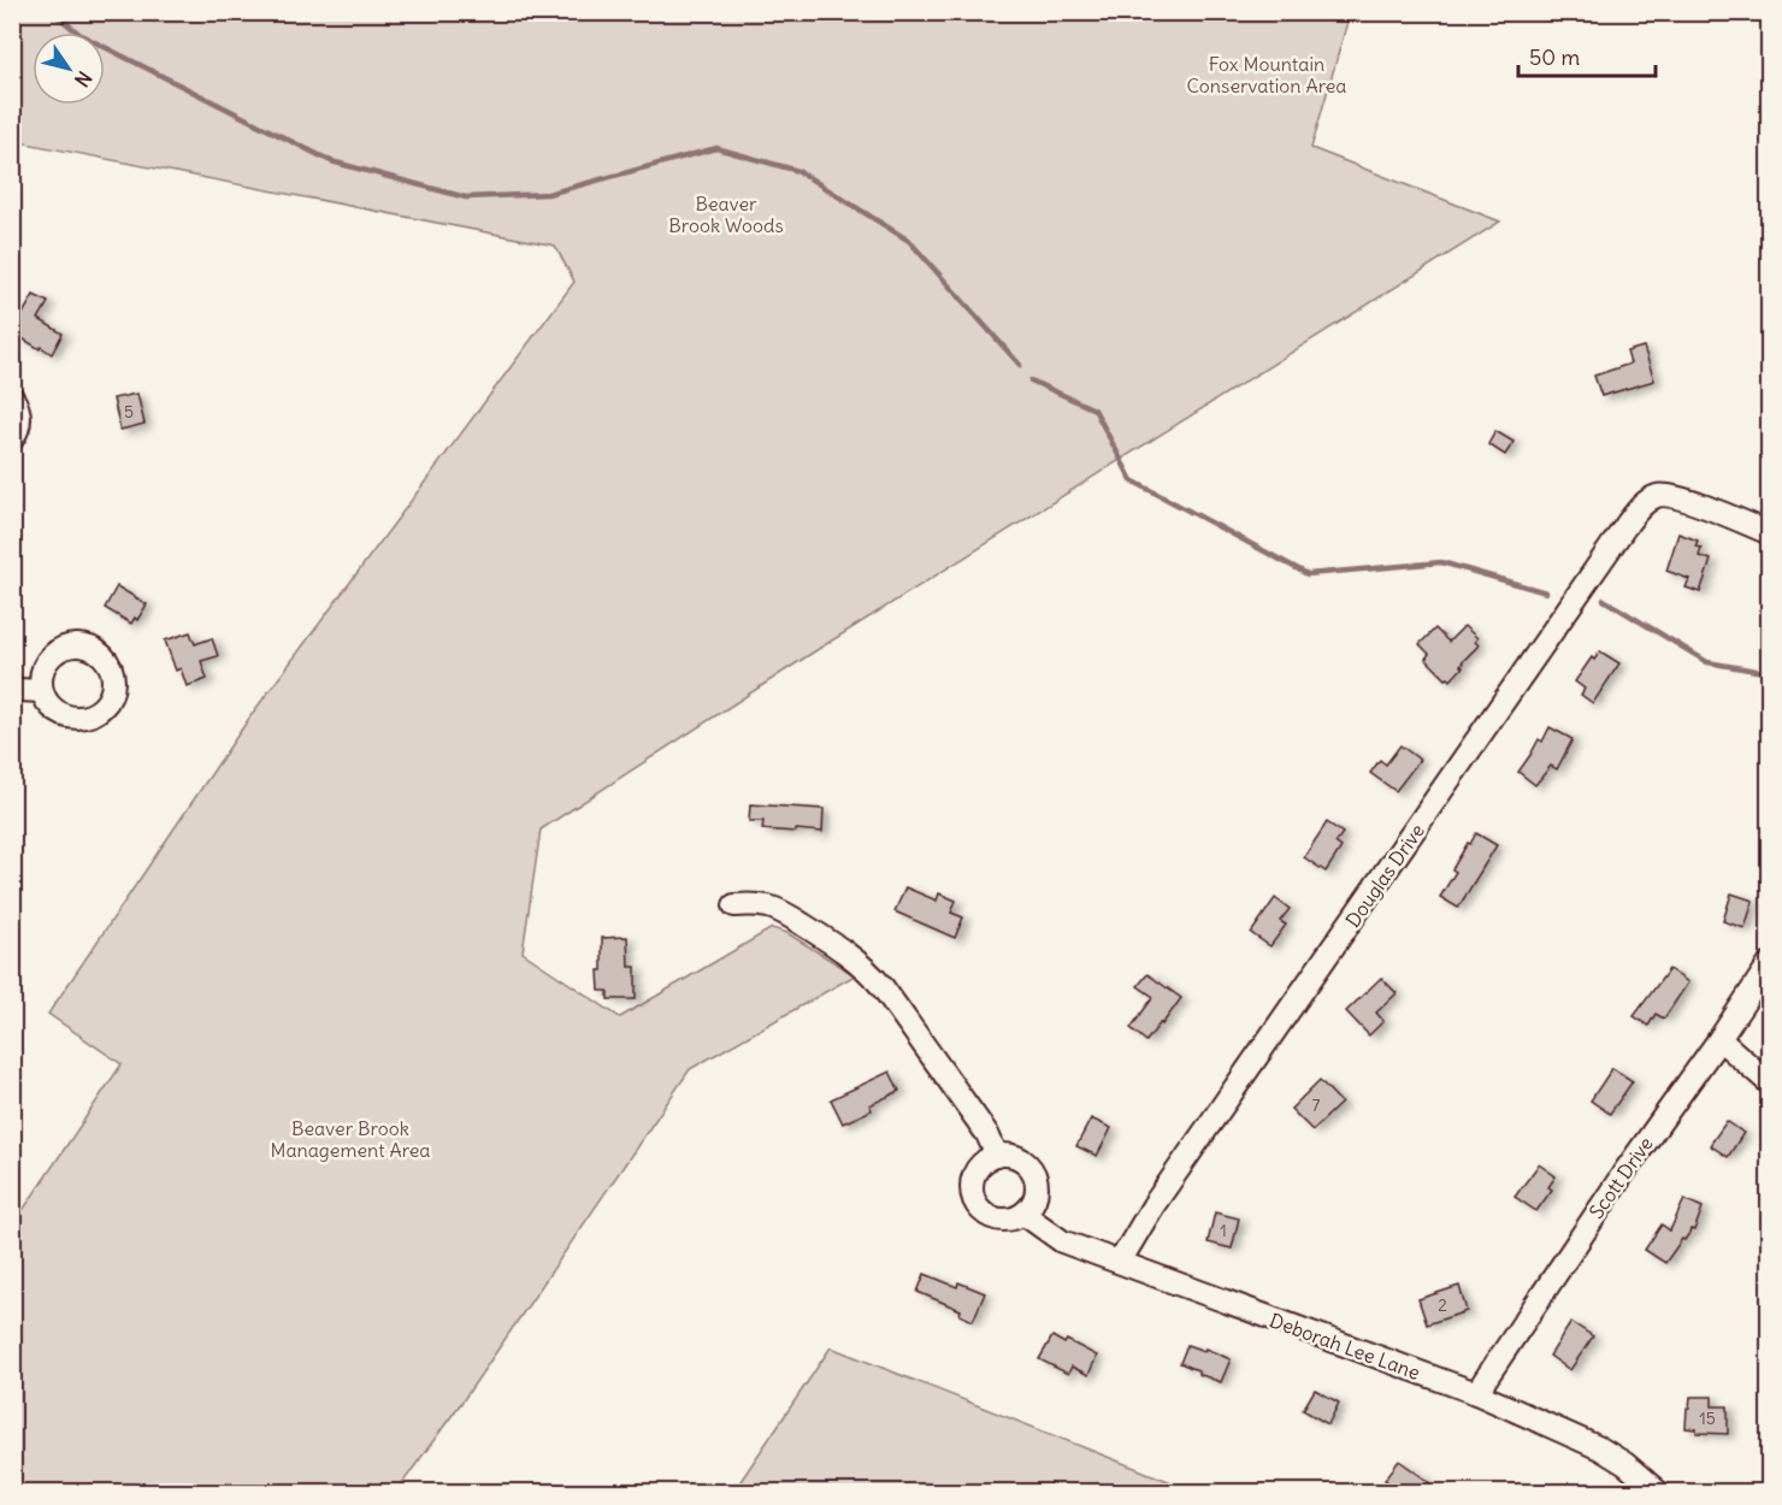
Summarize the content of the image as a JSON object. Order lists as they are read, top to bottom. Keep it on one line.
{"streets":{"street":["Douglas Drive","Scott Drive","Deborah Lee Lane"]},"crossings":[["Douglas Drive","Deborah Lee Lane"],["Scott Drive","Deborah Lee Lane"]],"parks":["Fox Mountain Conservation Area","Beaver Brook Woods","Beaver Brook Management Area"],"house_numbers":["5","7","1","2","15"],"scale_bar":"50 m","north":"bottom right"}
